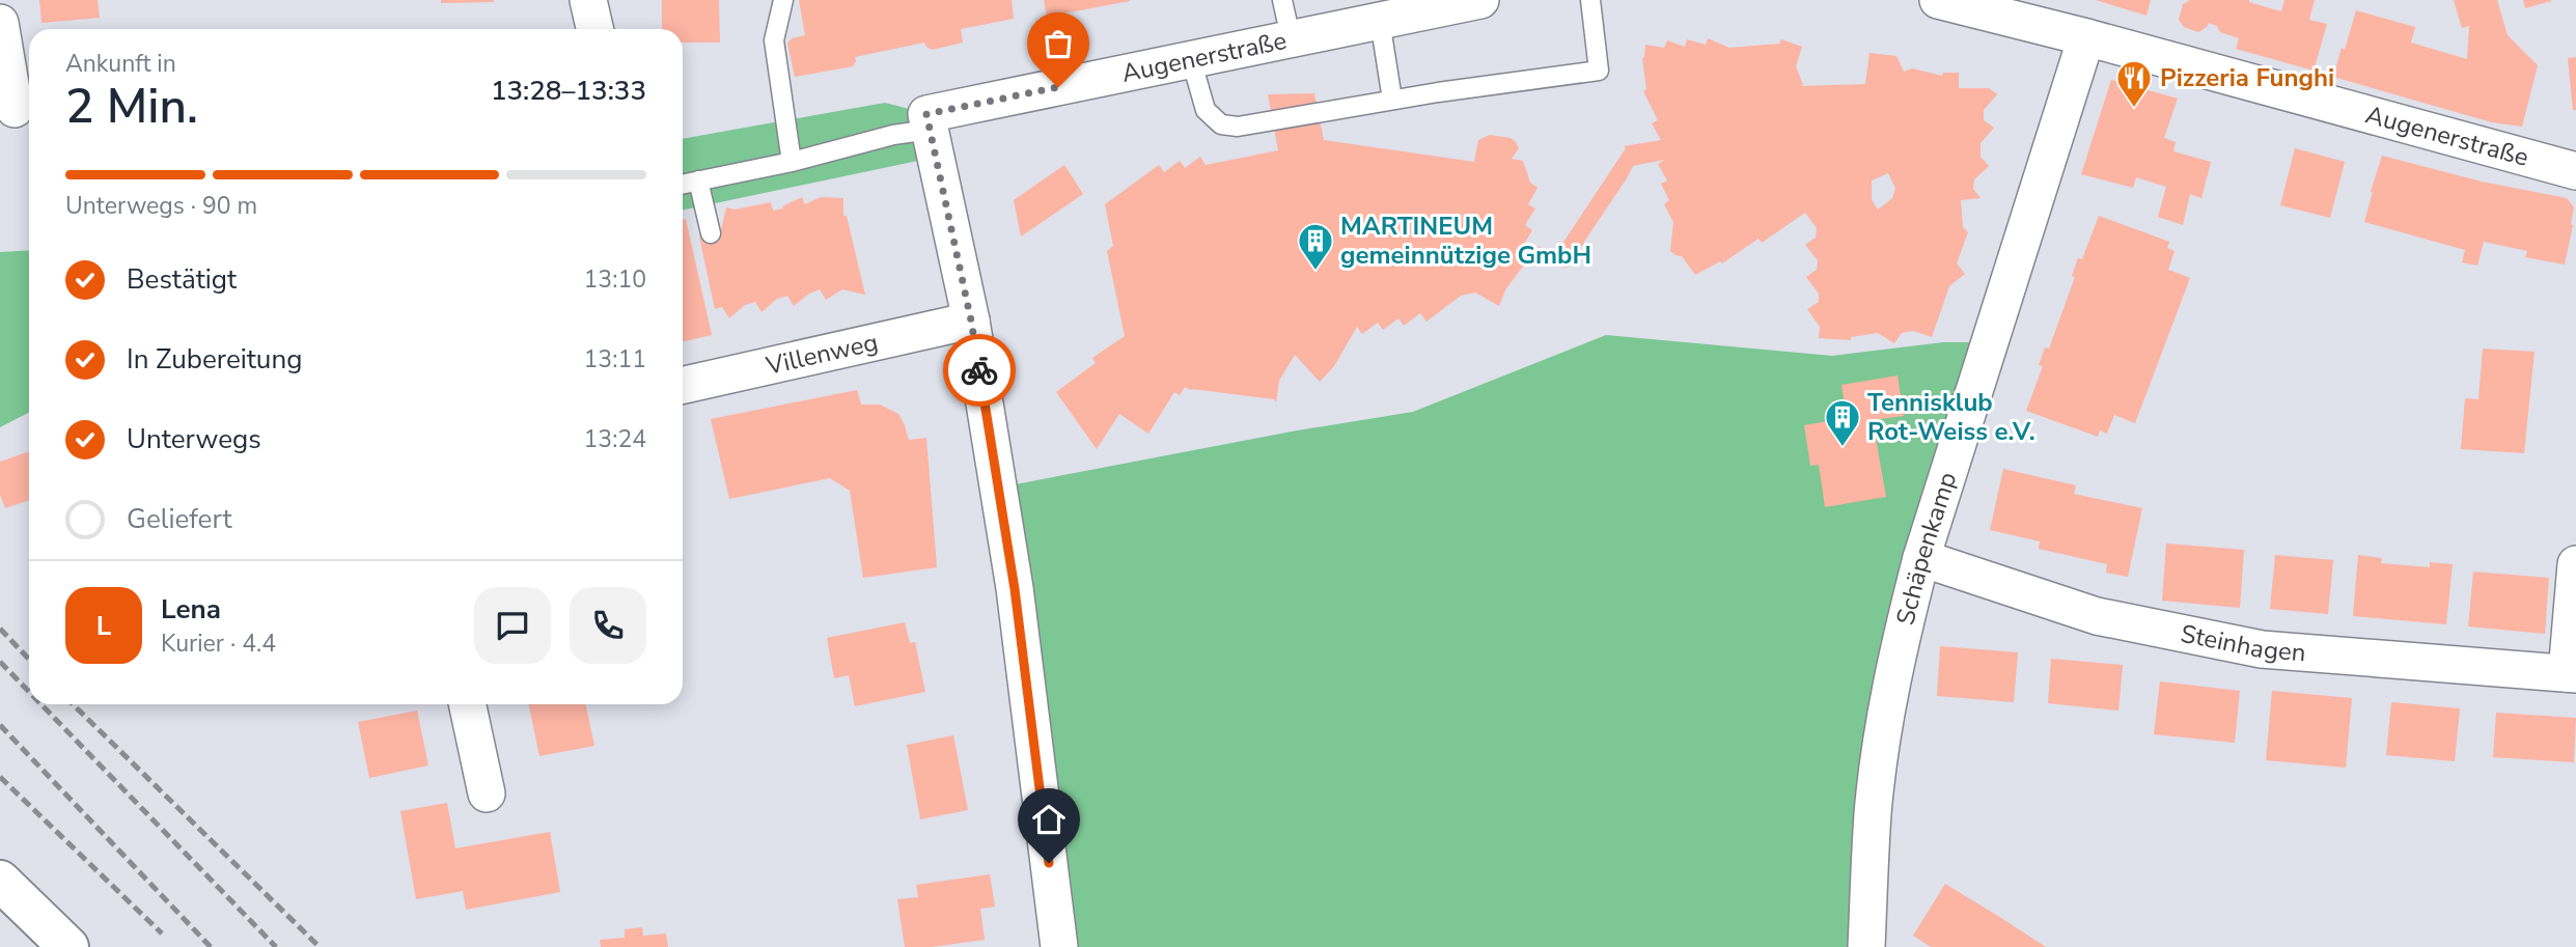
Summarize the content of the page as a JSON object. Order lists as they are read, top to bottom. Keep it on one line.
{"streets":{"street":["Augenerstraße","Villenweg","Schäpenkamp","Steinhagen"]},"crossings":[["Augenerstraße","Schäpenkamp"],["Schäpenkamp","Steinhagen"]],"places":{"restaurant":["Pizzeria Funghi"],"building":["MARTINEUM gemeinnützige GmbH","Tennisklub Rot-Weiss e.V."]},"page":{"heading":["2 Min.","Ankunft in","13:28–13:33"],"panel":["Lena","Kurier · 4.4"],"bar":"Unterwegs · 90 m","list":[["Bestätigt","13:10"],["In Zubereitung","13:11"],["Unterwegs","13:24"],"Geliefert"],"round":"L"}}
